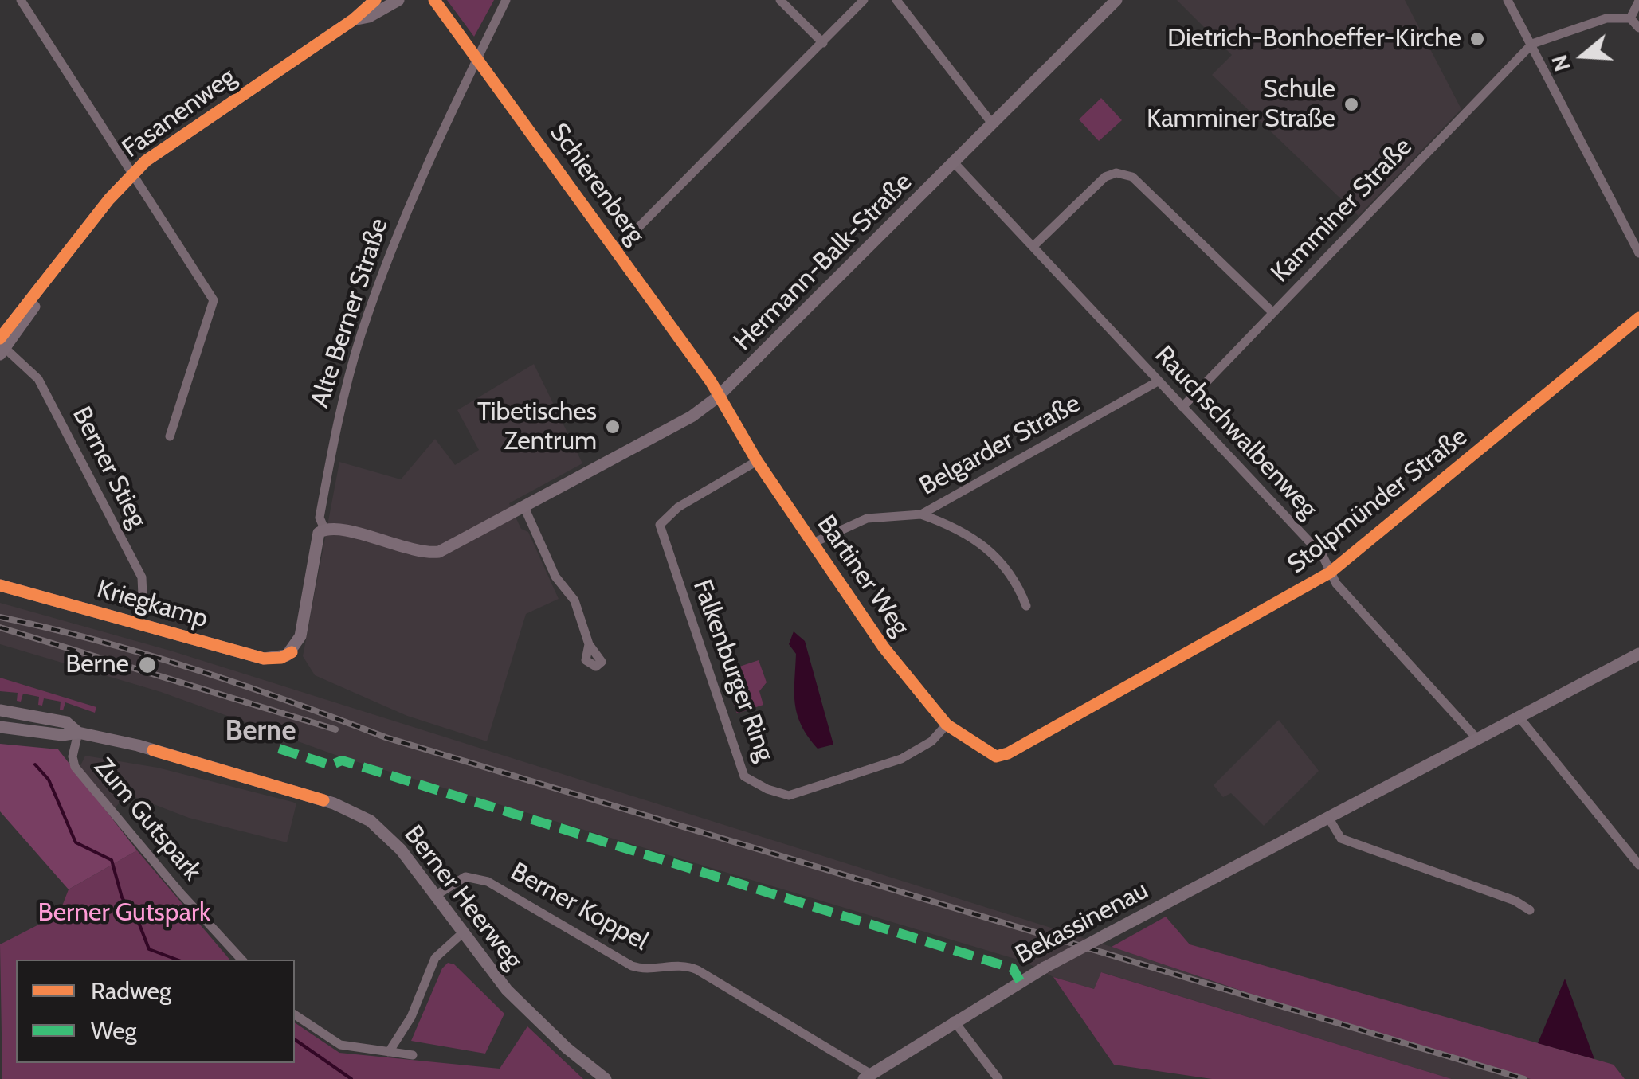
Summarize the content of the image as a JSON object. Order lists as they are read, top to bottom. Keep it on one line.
{"streets":{"street":["Fasanenweg","Schierenberg","Kamminer Straße","Hermann-Balk-Straße","Alte Berner Straße","Rauchschwalbenweg","Belgarder Straße","Berner Stieg","Stolpmünder Straße","Bartiner Weg","Kriegkamp","Falkenburger Ring","Zum Gutspark","Berner Heerweg","Berner Koppel","Bekassinenau"]},"crossings":[["Fasanenweg","Berner Stieg"],["Schierenberg","Hermann-Balk-Straße"],["Schierenberg","Alte Berner Straße"],["Schierenberg","Bartiner Weg"],["Kamminer Straße","Rauchschwalbenweg"],["Hermann-Balk-Straße","Alte Berner Straße"],["Hermann-Balk-Straße","Rauchschwalbenweg"],["Hermann-Balk-Straße","Bartiner Weg"],["Alte Berner Straße","Kriegkamp"],["Rauchschwalbenweg","Belgarder Straße"],["Rauchschwalbenweg","Stolpmünder Straße"],["Rauchschwalbenweg","Bekassinenau"],["Belgarder Straße","Bartiner Weg"],["Berner Stieg","Kriegkamp"],["Stolpmünder Straße","Bartiner Weg"],["Bartiner Weg","Falkenburger Ring"],["Zum Gutspark","Berner Heerweg"],["Berner Heerweg","Berner Koppel"],["Berner Koppel","Bekassinenau"]],"districts":["Berne"],"parks":["Berner Gutspark"],"places":["Dietrich-Bonhoeffer-Kirche","Schule Kamminer Straße","Tibetisches Zentrum","Berne"],"legend":["Radweg","Weg"],"north":"left"}
